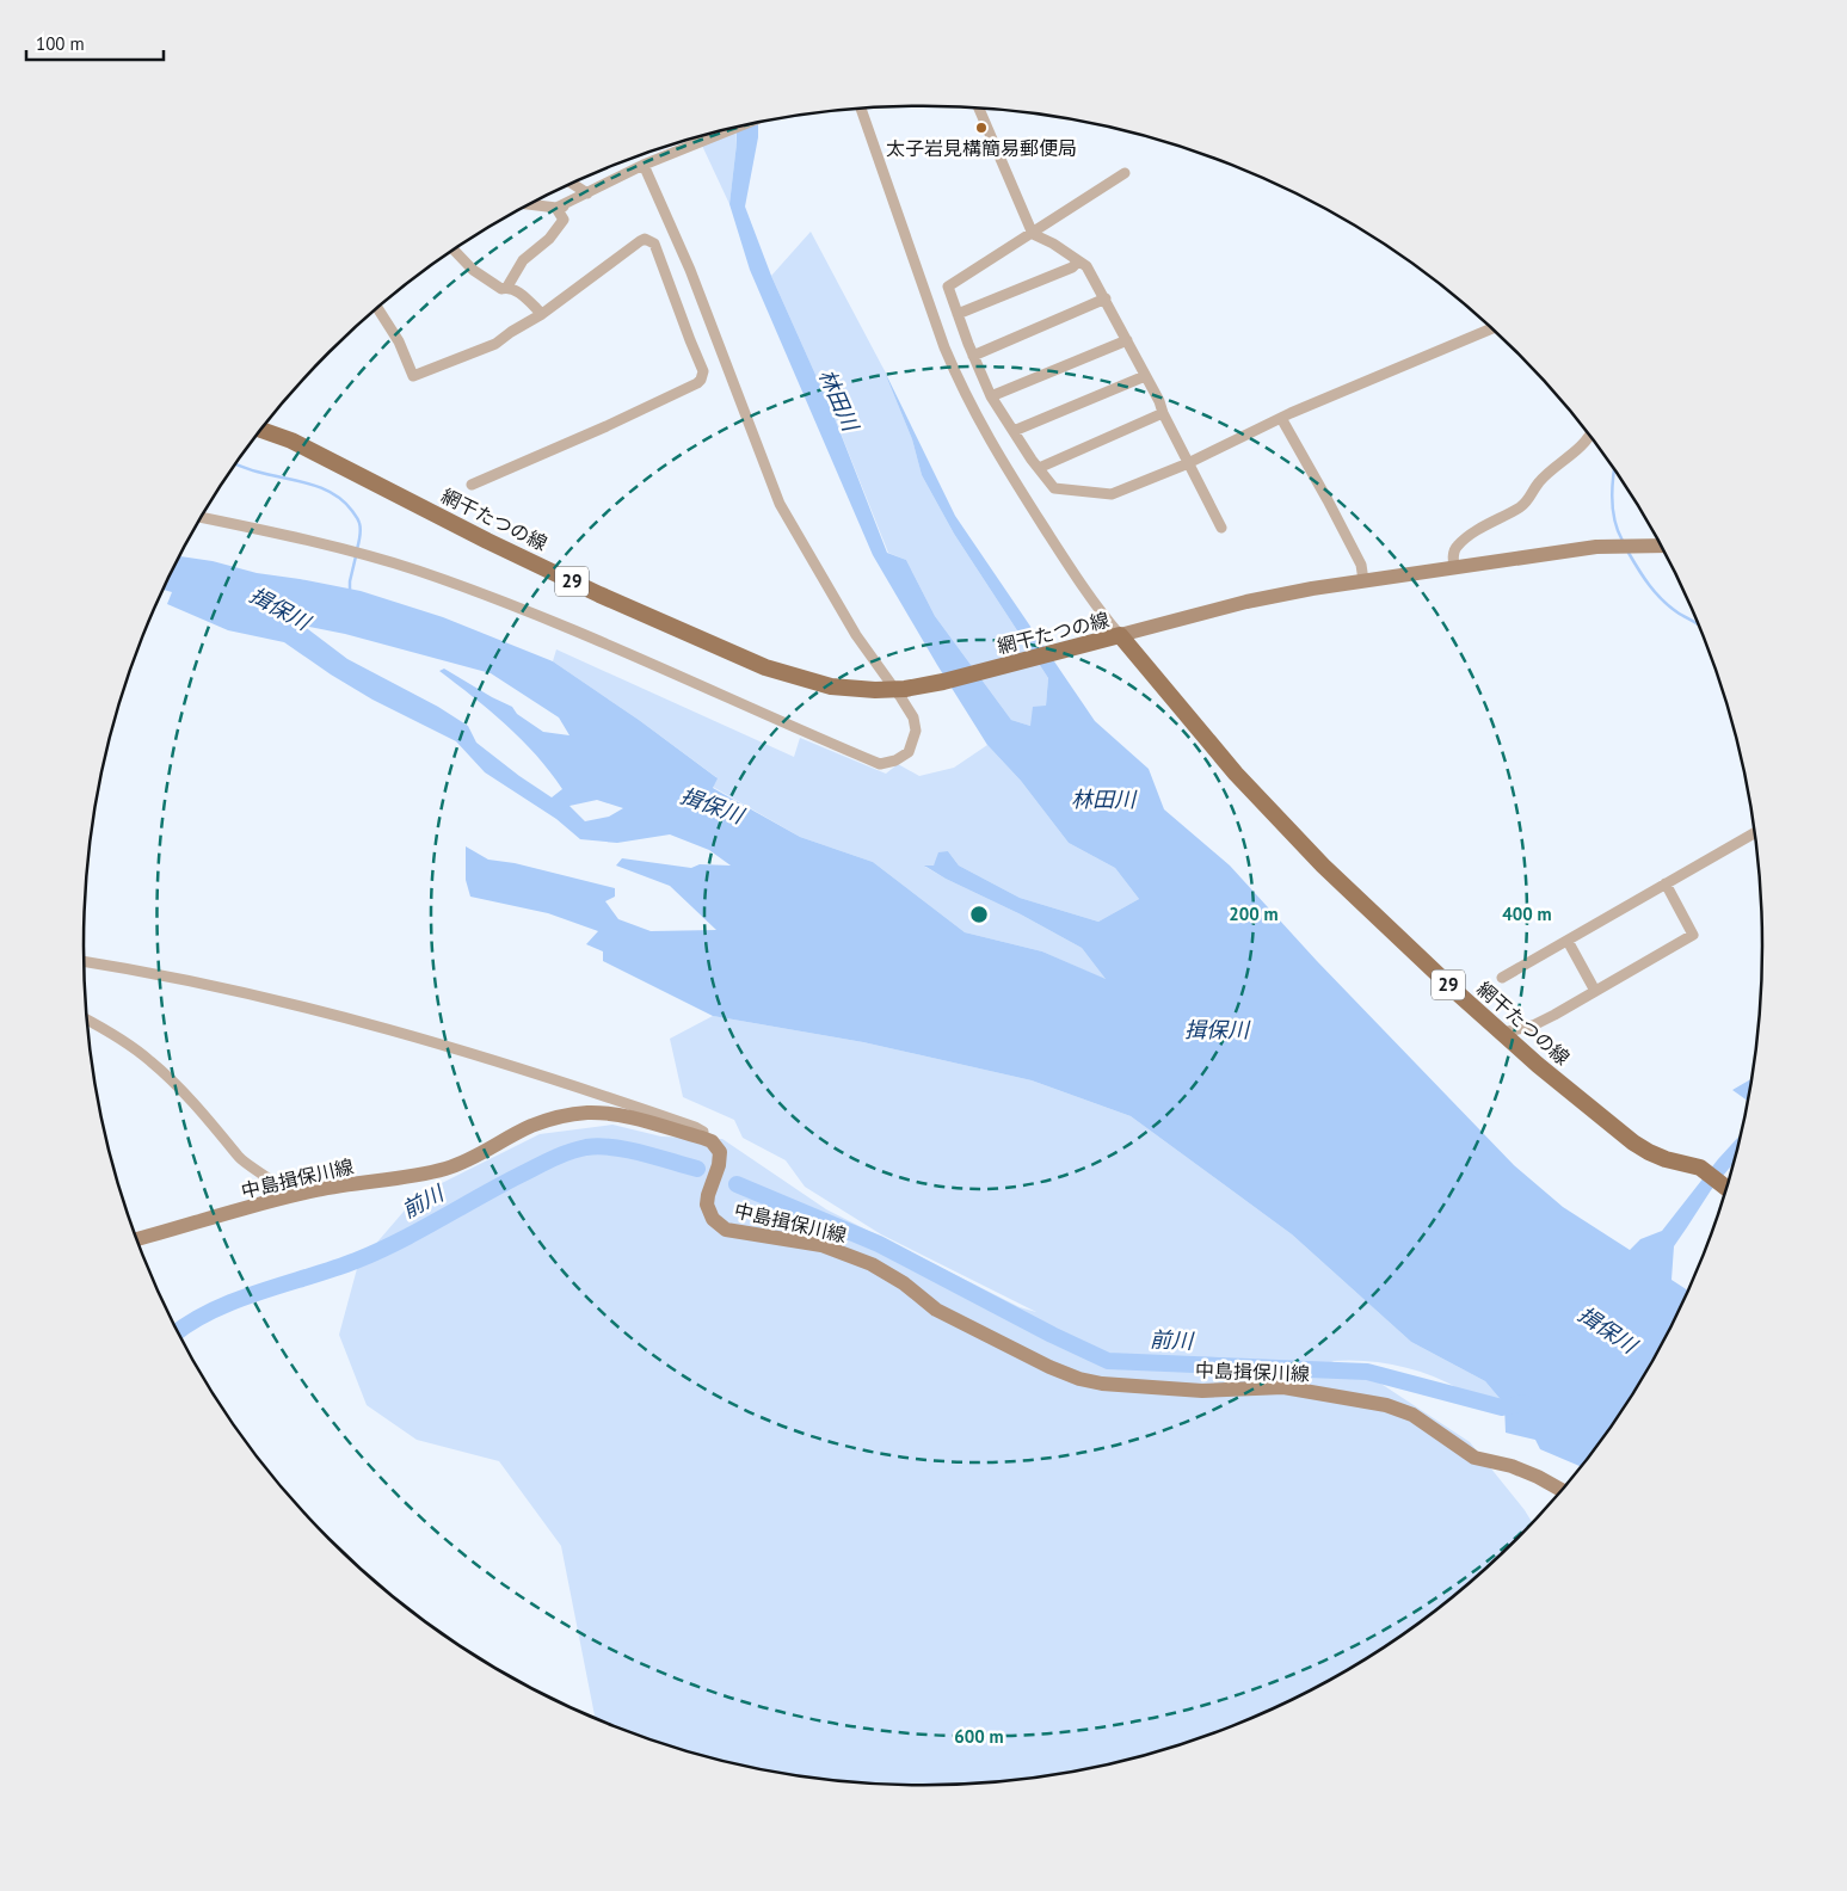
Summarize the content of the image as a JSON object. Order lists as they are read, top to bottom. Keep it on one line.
{"streets":{"main road":["網干たつの線","29","中島揖保川線"]},"water":["林田川","揖保川","前川"],"places":["太子岩見構簡易郵便局"],"scale_bar":"100 m","rings":["200 m","400 m","600 m"]}
